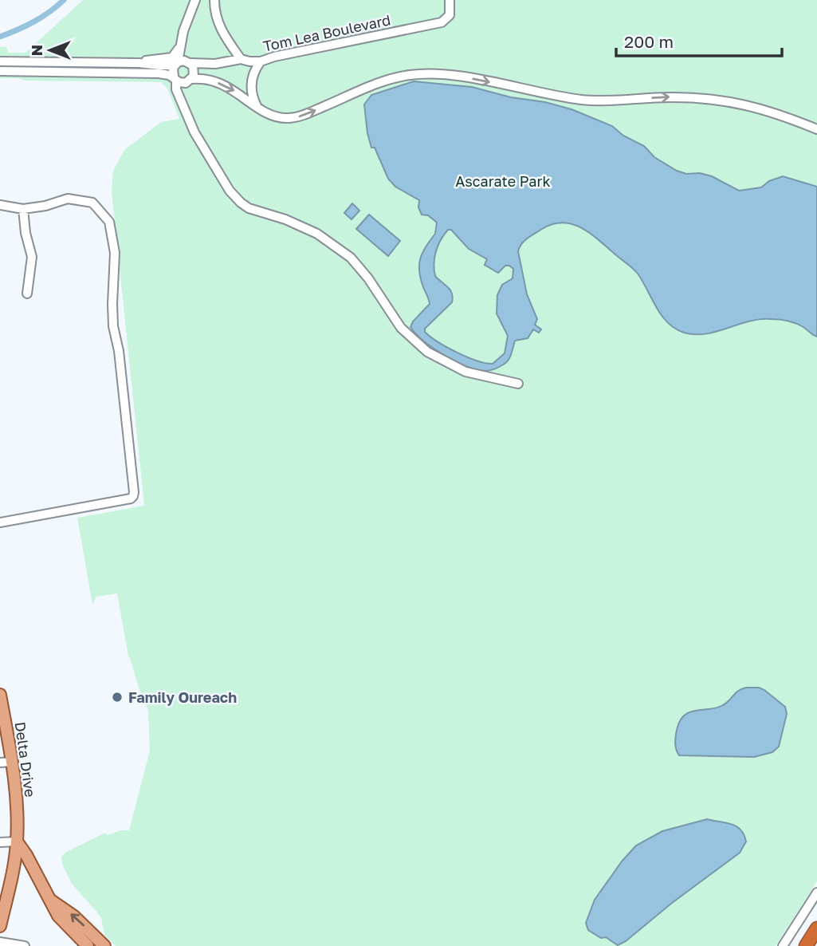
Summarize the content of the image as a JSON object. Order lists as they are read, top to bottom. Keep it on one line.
{"streets":{"main road":["Delta Drive"],"street":["Tom Lea Boulevard"]},"parks":["Ascarate Park"],"places":["Family Oureach"],"scale_bar":"200 m","north":"left"}
